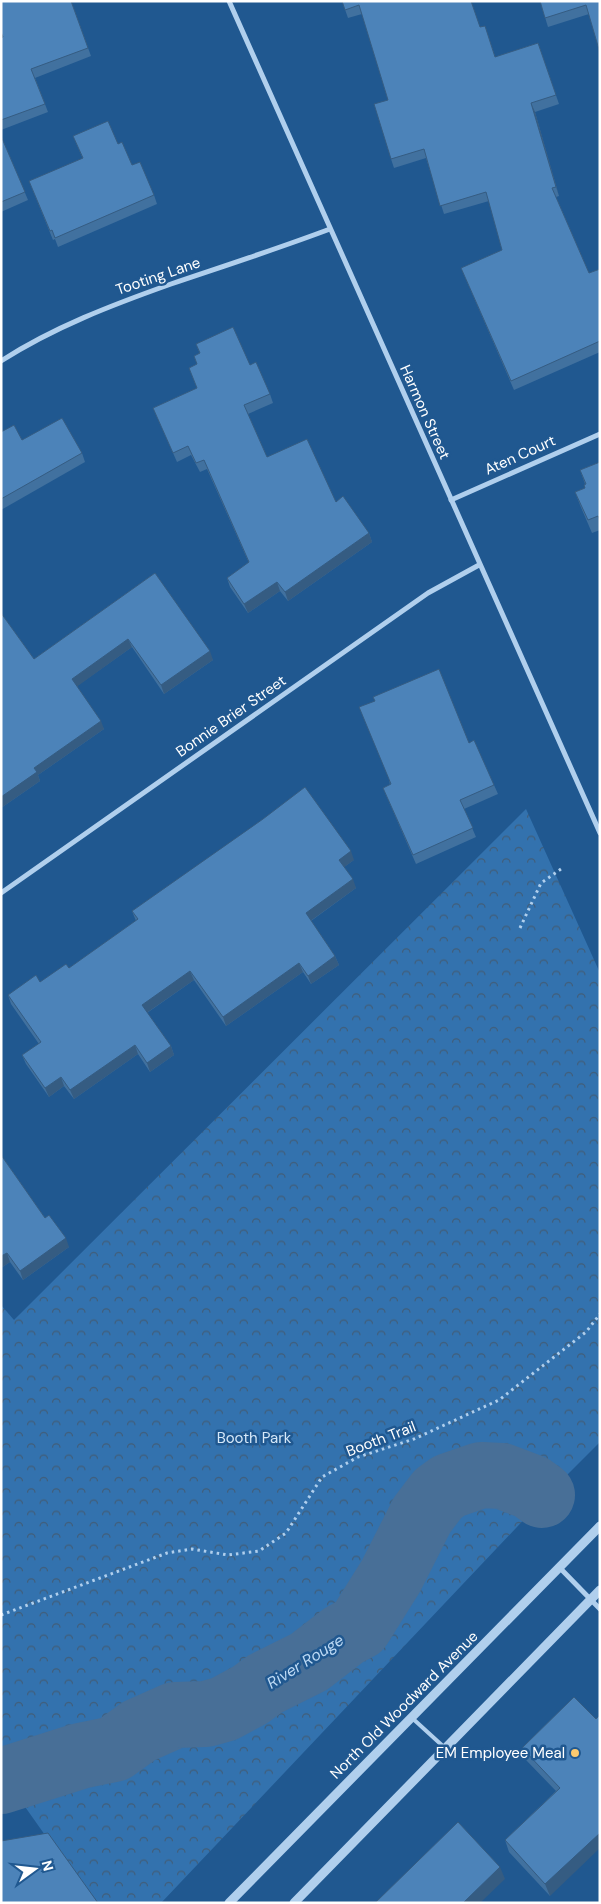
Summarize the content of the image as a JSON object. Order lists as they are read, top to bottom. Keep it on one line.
{"streets":{"street":["Tooting Lane","Harmon Street","Aten Court","Bonnie Brier Street","North Old Woodward Avenue"],"path":["Booth Trail"]},"crossings":[["Tooting Lane","Harmon Street"],["Harmon Street","Aten Court"],["Harmon Street","Bonnie Brier Street"]],"water":["River Rouge"],"parks":["Booth Park"],"places":["EM Employee Meal"],"north":"right"}
